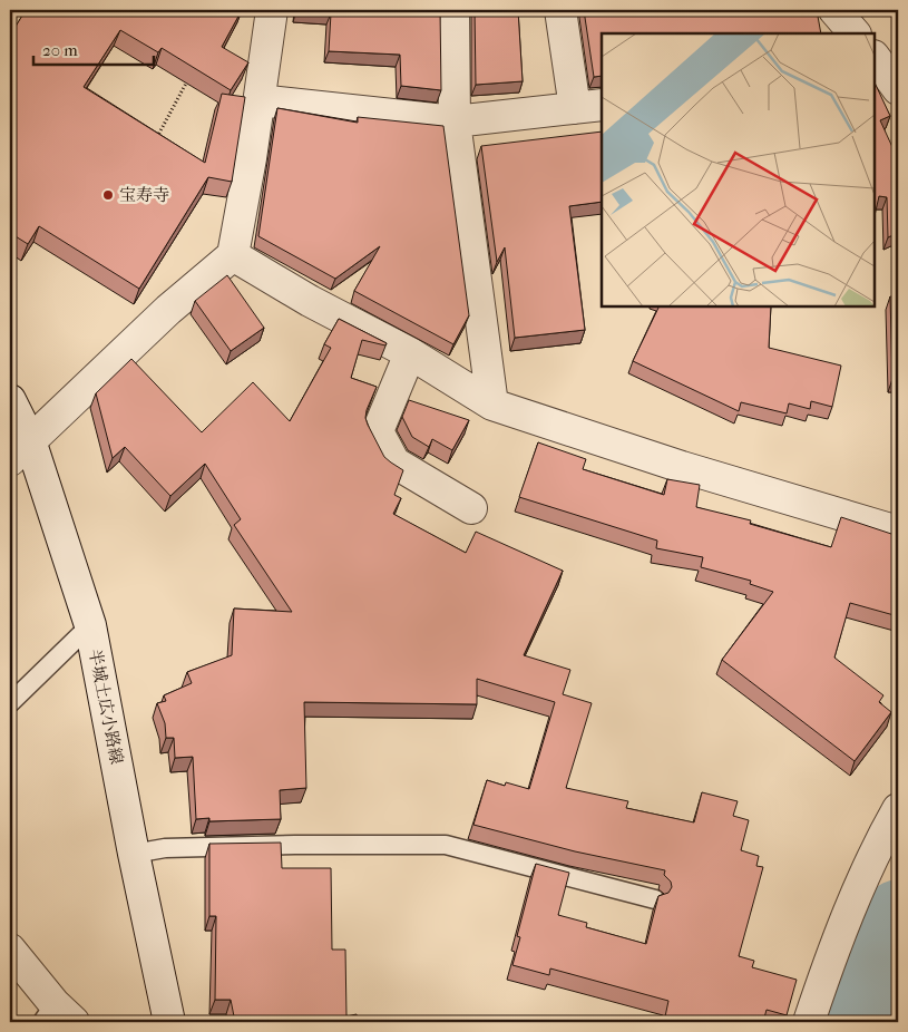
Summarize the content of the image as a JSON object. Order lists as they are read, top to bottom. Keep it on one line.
{"streets":{"street":["半城土広小路線"]},"places":["宝寿寺"],"scale_bar":"20 m"}
